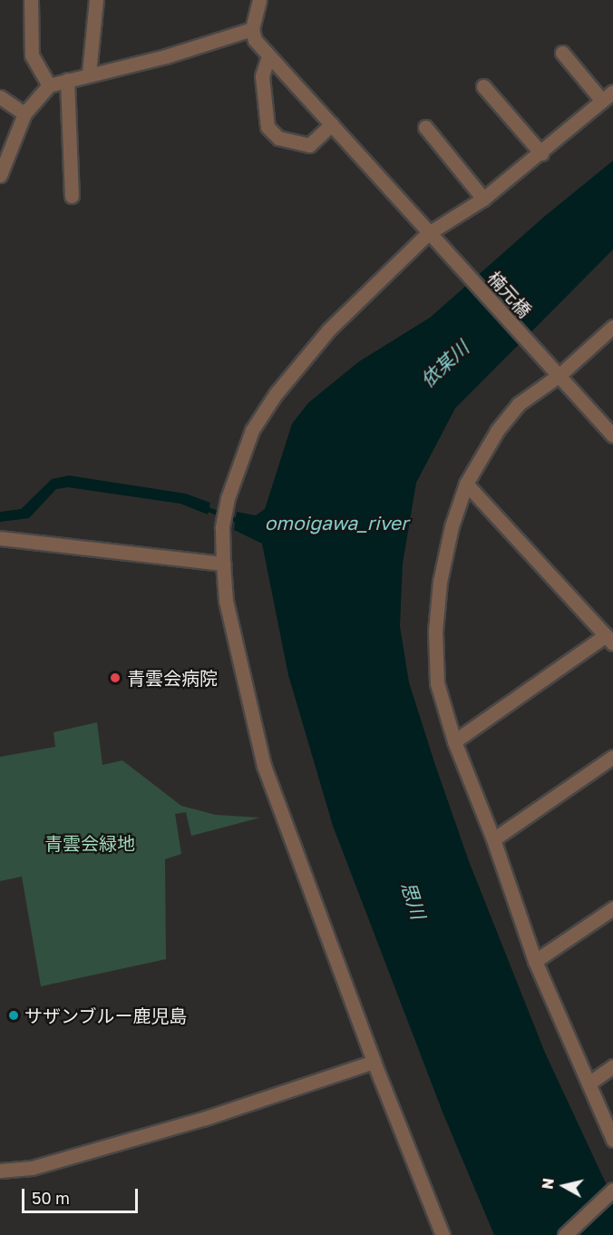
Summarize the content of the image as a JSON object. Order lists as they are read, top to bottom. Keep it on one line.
{"streets":{"street":["楠元橋"]},"water":["依某川","omoigawa_river","思川"],"parks":["青雲会緑地"],"places":["青雲会病院","サザンブルー鹿児島"],"scale_bar":"50 m","north":"left"}
